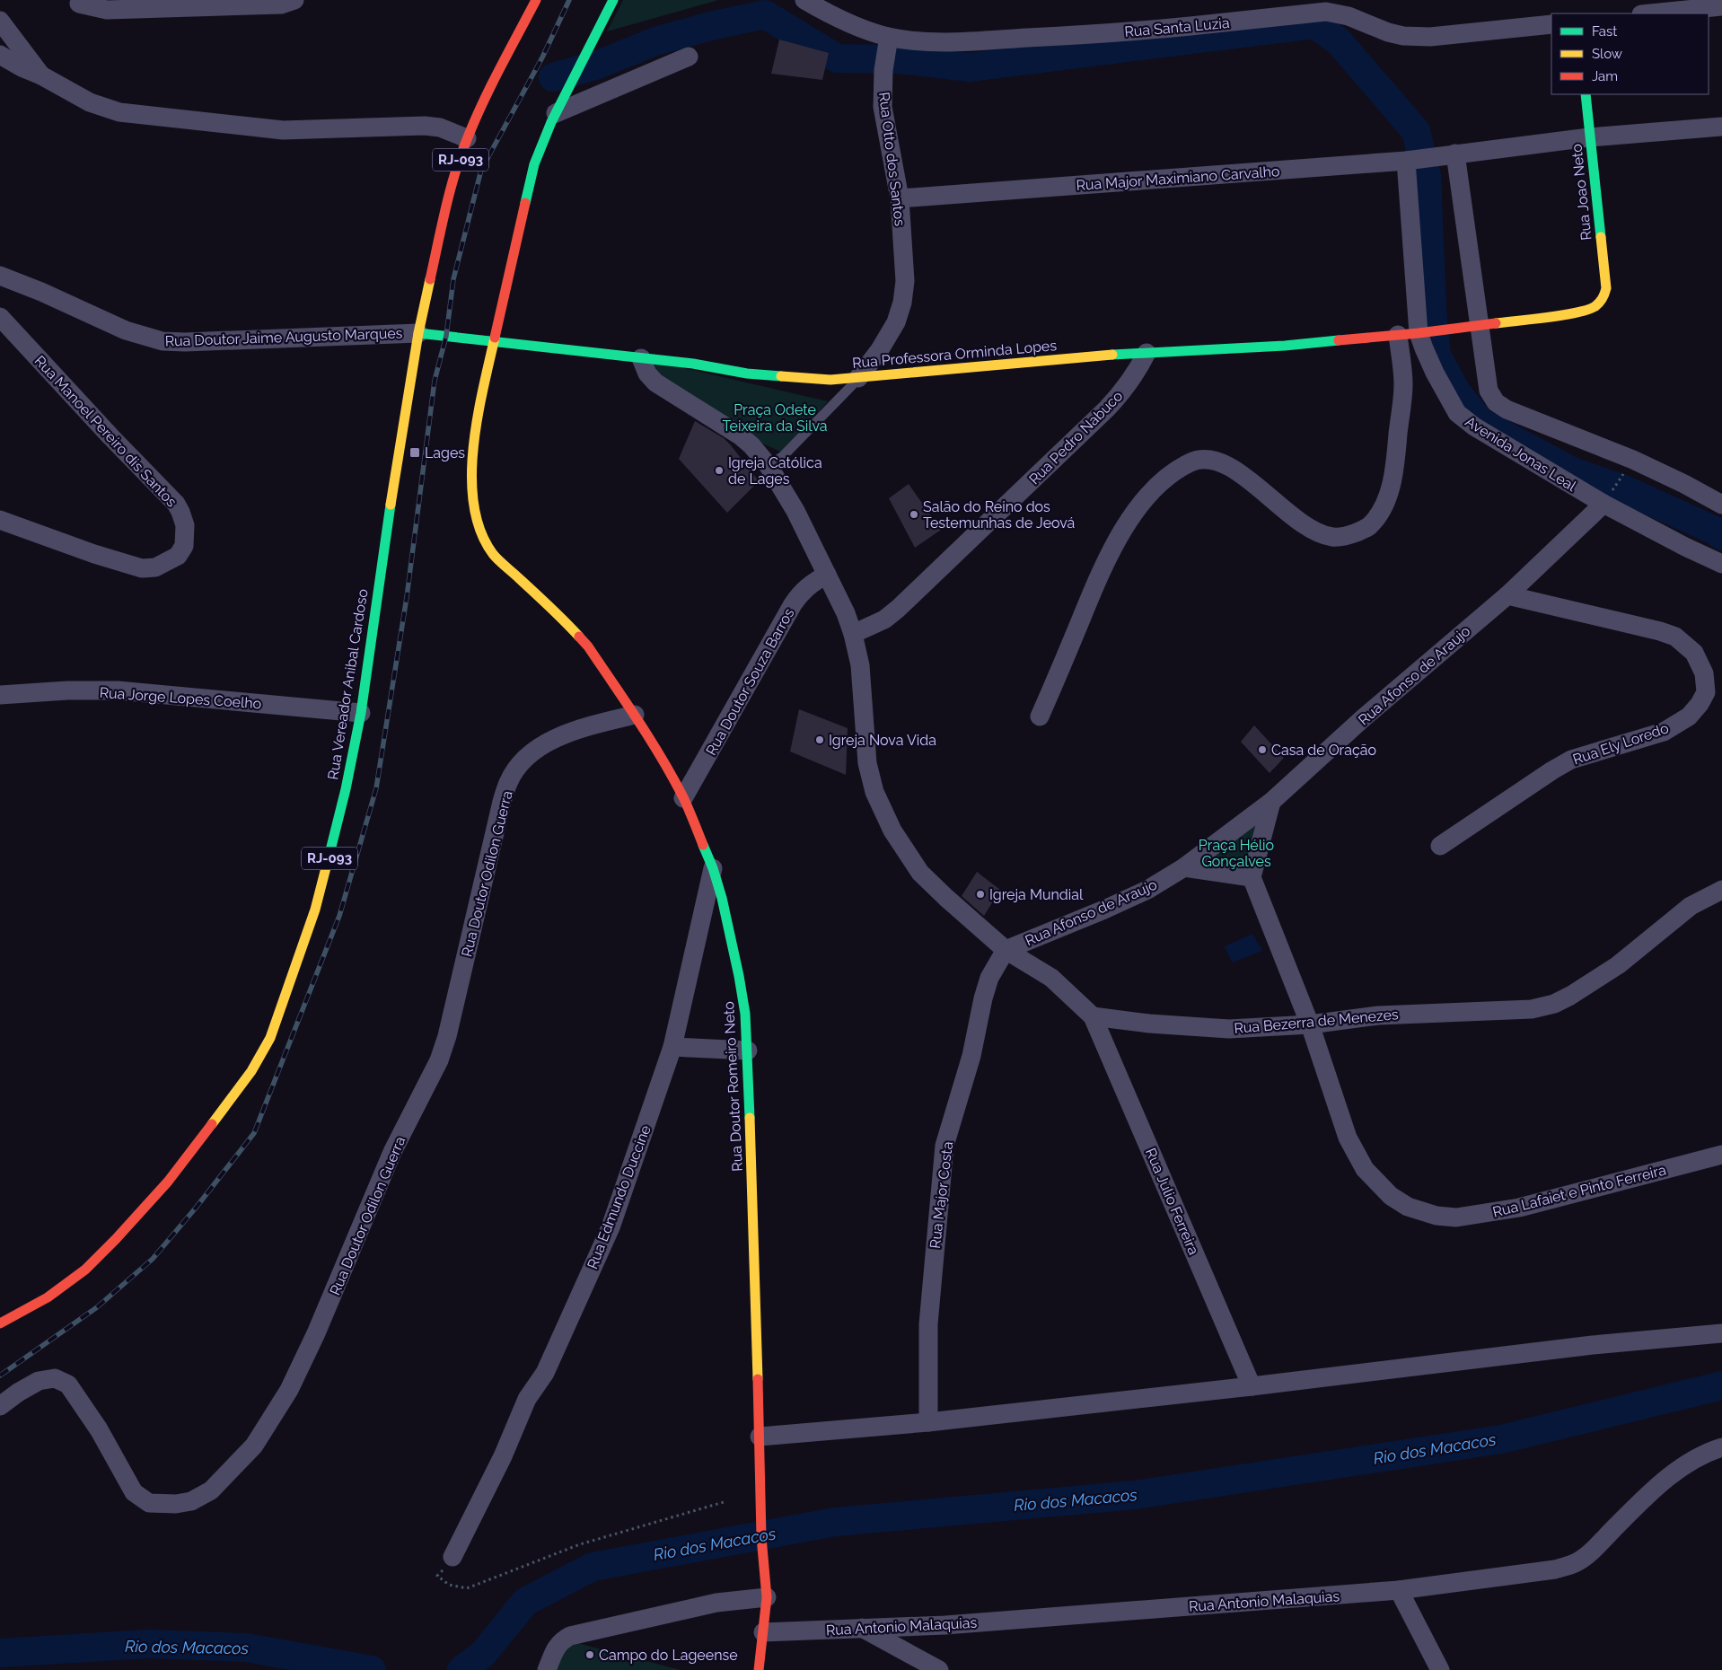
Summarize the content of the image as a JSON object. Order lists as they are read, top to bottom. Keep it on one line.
{"streets":{"street":["Rua Santa Luzia","Rua Otto dos Santos","RJ-093","Rua Major Maximiano Carvalho","Rua Joao Neto","Rua Doutor Jaime Augusto Marques","Rua Professora Orminda Lopes","Rua Manoel Pereiro dis Santos","Rua Pedro Nabuco","Avenida Jonas Leal","Rua Afonso de Araujo","Rua Doutor Souza Barros","Rua Vereador Anibal Cardoso","Rua Jorge Lopes Coelho","Rua Ely Loredo","Rua Doutor Odilon Guerra","Rua Bezerra de Menezes","Rua Doutor Romeiro Neto","Rua Lafaiet e Pinto Ferreira","Rua Major Costa","Rua Edmundo Duccine","Rua Julio Ferreira","Rua Antonio Malaquias"]},"crossings":[["Rua Santa Luzia","Rua Otto dos Santos"],["Rua Otto dos Santos","Rua Major Maximiano Carvalho"],["Rua Otto dos Santos","Rua Professora Orminda Lopes"],["RJ-093","Rua Doutor Jaime Augusto Marques"],["RJ-093","Rua Vereador Anibal Cardoso"],["Rua Major Maximiano Carvalho","Rua Joao Neto"],["Rua Major Maximiano Carvalho","Avenida Jonas Leal"],["Rua Joao Neto","Rua Professora Orminda Lopes"],["Rua Doutor Jaime Augusto Marques","Rua Vereador Anibal Cardoso"],["Rua Professora Orminda Lopes","Rua Pedro Nabuco"],["Rua Professora Orminda Lopes","Avenida Jonas Leal"],["Rua Professora Orminda Lopes","Rua Doutor Romeiro Neto"],["Avenida Jonas Leal","Rua Afonso de Araujo"],["Rua Afonso de Araujo","Rua Ely Loredo"],["Rua Afonso de Araujo","Rua Major Costa"],["Rua Doutor Souza Barros","Rua Doutor Romeiro Neto"],["Rua Vereador Anibal Cardoso","Rua Jorge Lopes Coelho"],["Rua Doutor Odilon Guerra","Rua Doutor Romeiro Neto"],["Rua Bezerra de Menezes","Rua Lafaiet e Pinto Ferreira"],["Rua Bezerra de Menezes","Rua Julio Ferreira"],["Rua Doutor Romeiro Neto","Rua Edmundo Duccine"],["Rua Doutor Romeiro Neto","Rua Antonio Malaquias"]],"water":["Rio dos Macacos"],"parks":["Praça Odete Teixeira da Silva","Praça Hélio Gonçalves"],"places":{"transit":["Lages"],"other":["Igreja Católica de Lages","Salão do Reino dos Testemunhas de Jeová","Igreja Nova Vida","Casa de Oração","Igreja Mundial","Campo do Lageense"]},"legend":["Fast","Slow","Jam"]}
